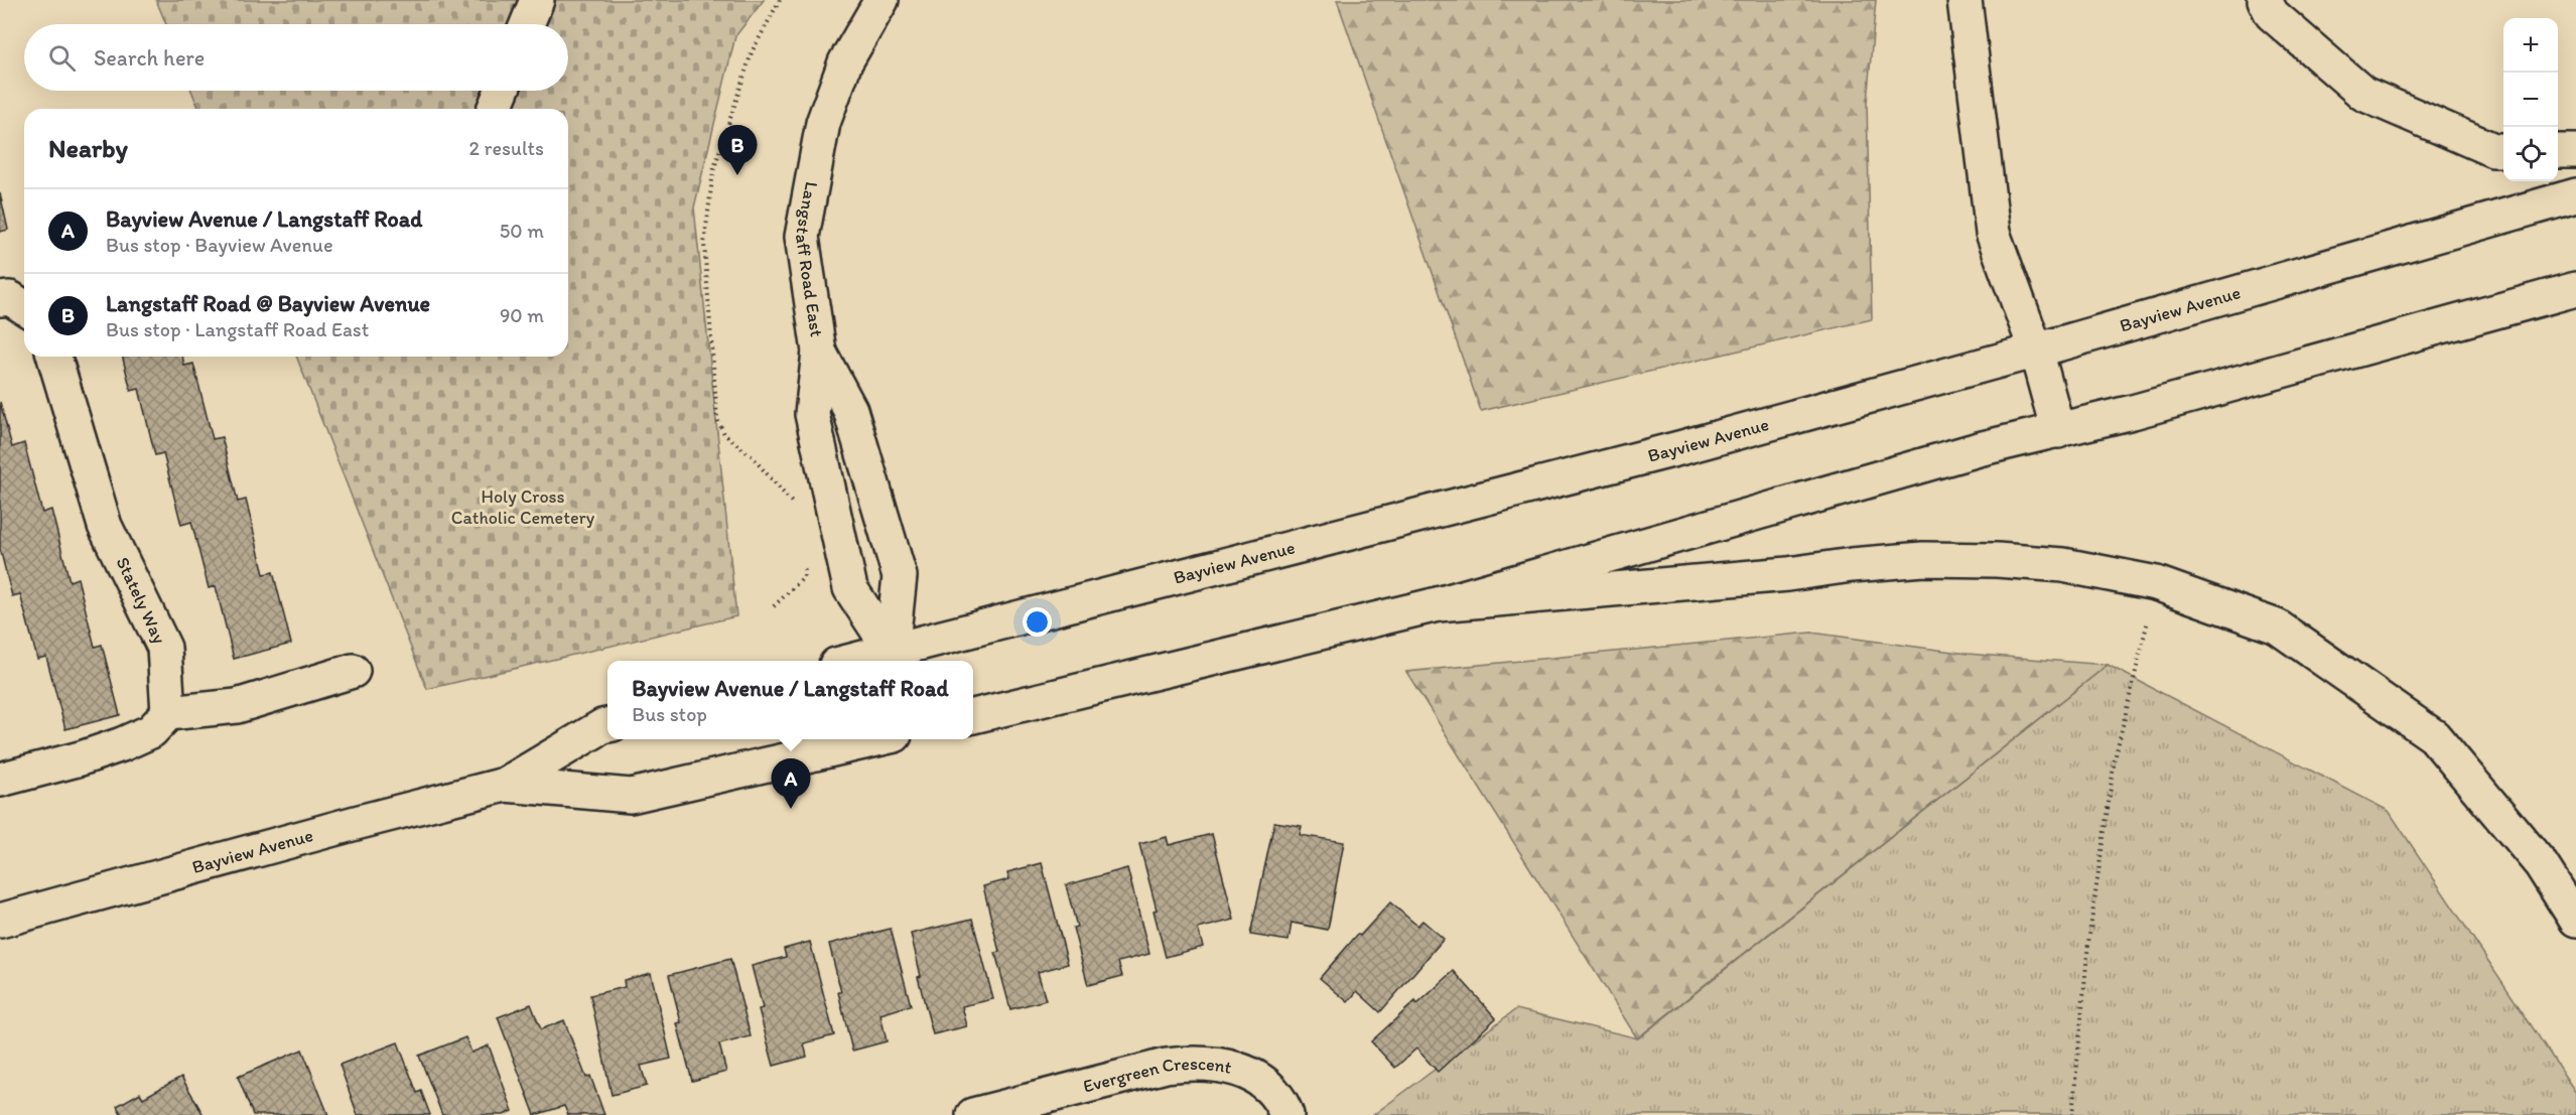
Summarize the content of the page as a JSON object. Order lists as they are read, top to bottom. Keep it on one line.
{"streets":{"main road":["Langstaff Road East","Bayview Avenue","Stately Way","Evergreen Crescent"]},"crossings":[["Langstaff Road East","Bayview Avenue"]],"parks":["Holy Cross Catholic Cemetery"],"page":{"map_buttons":["+","−"],"search":"Search here","heading":["Nearby","2 results"],"pins":["B","A"],"list":[{"mark":"A","name":"Bayview Avenue / Langstaff Road","note":"Bus stop · Bayview Avenue","value":"50 m"},{"mark":"B","name":"Langstaff Road @ Bayview Avenue","note":"Bus stop · Langstaff Road East","value":"90 m"}],"popup":["Bayview Avenue / Langstaff Road","Bus stop"]}}
